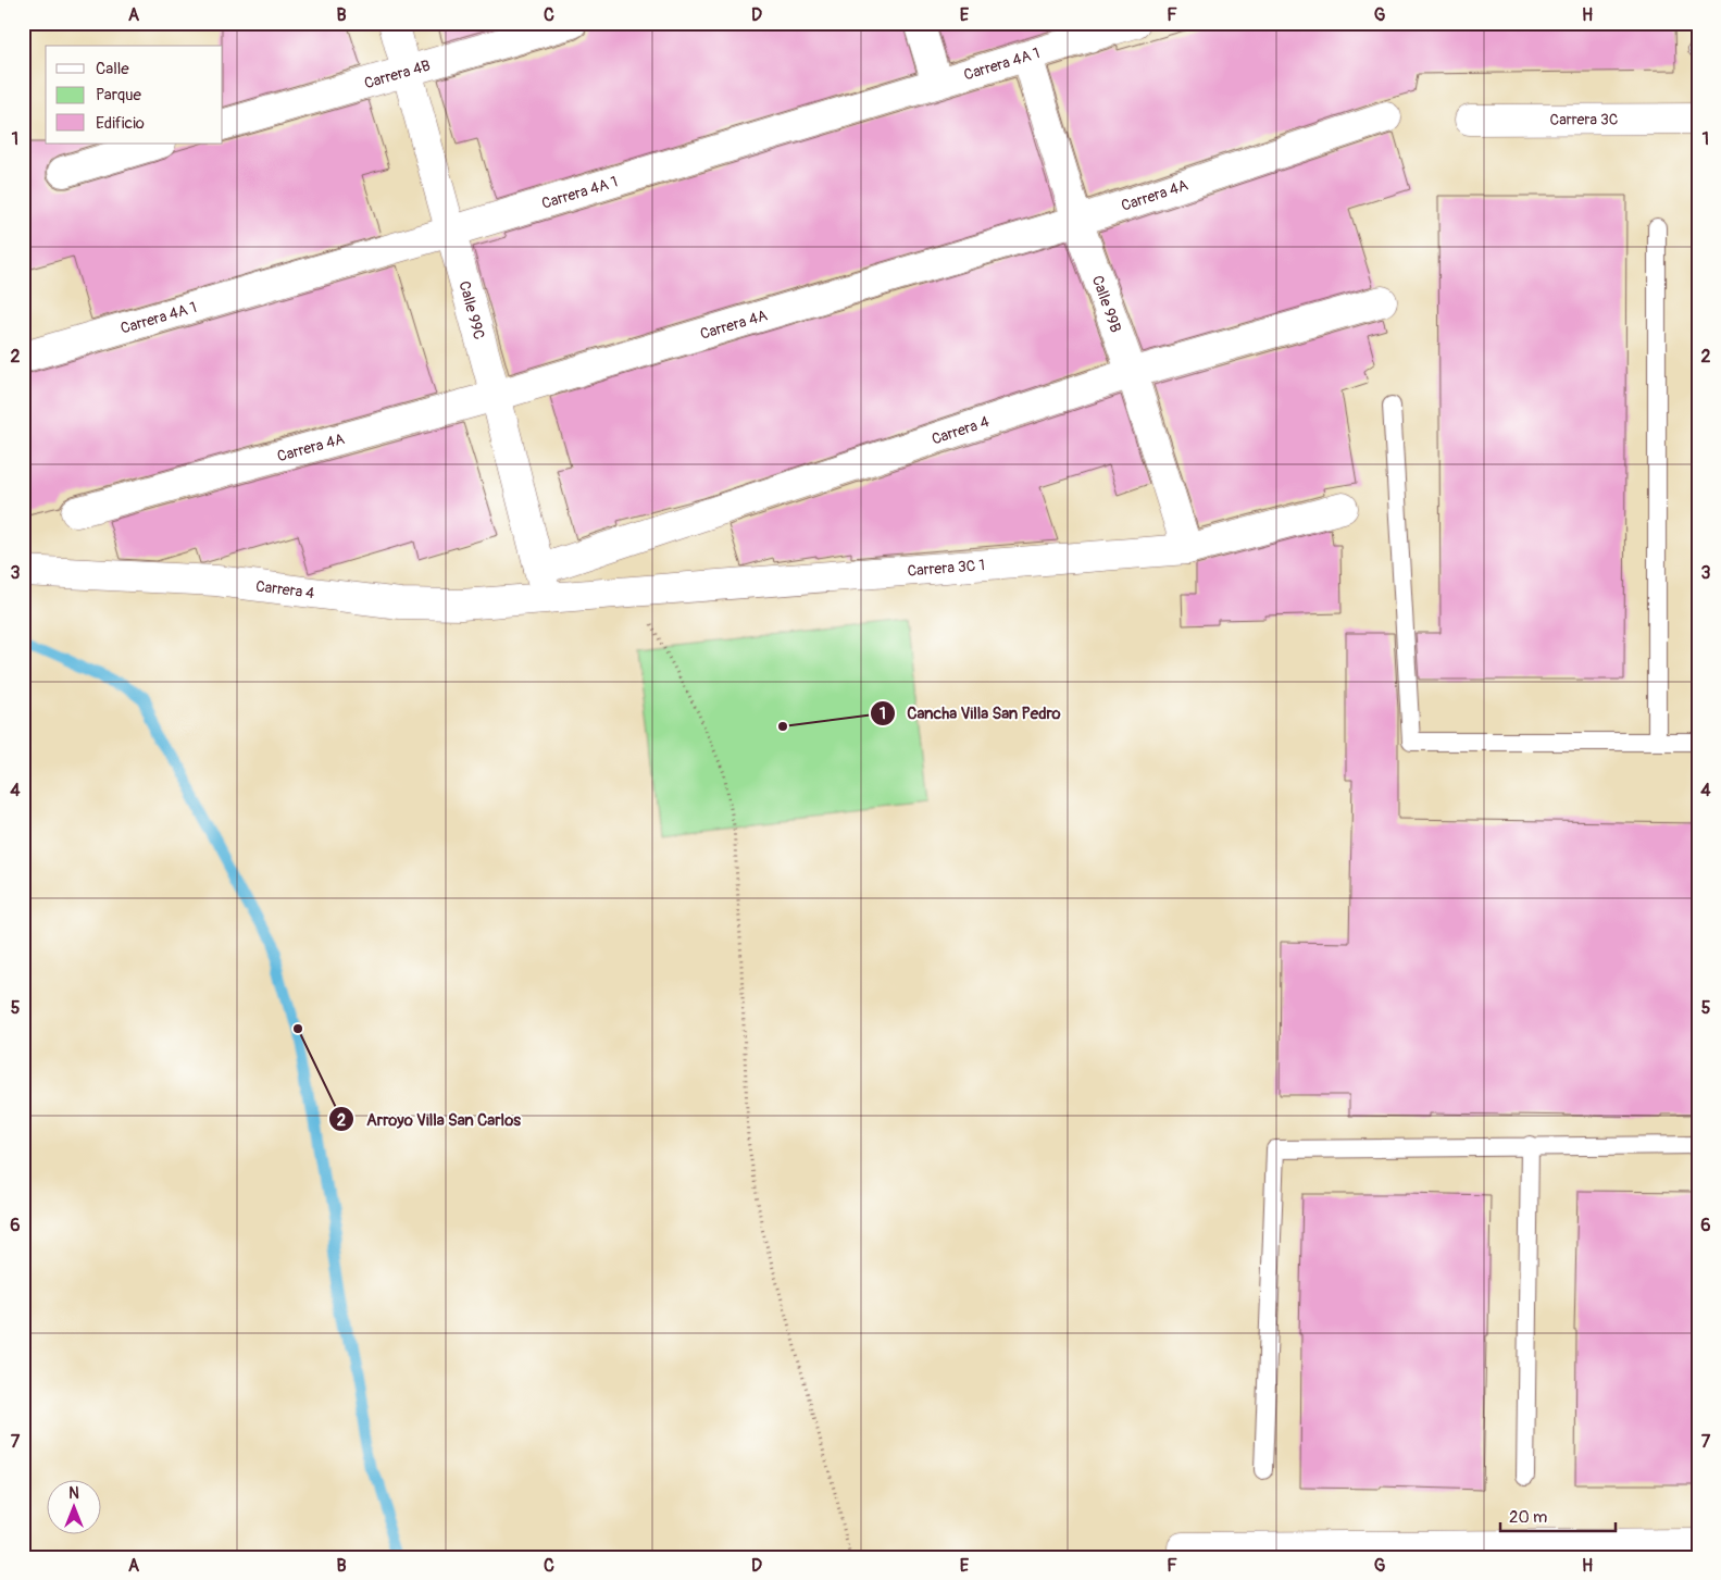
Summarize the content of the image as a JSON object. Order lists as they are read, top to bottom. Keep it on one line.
{"streets":{"street":["Carrera 4A 1","Carrera 4B","Carrera 3C","Carrera 4A","Calle 99B","Calle 99C","Carrera 4","Carrera 3C 1"]},"crossings":[["Carrera 4A 1","Calle 99B"],["Carrera 4A 1","Calle 99C"],["Carrera 4B","Calle 99C"],["Carrera 4A","Calle 99B"],["Carrera 4A","Calle 99C"],["Calle 99B","Carrera 4"],["Calle 99B","Carrera 3C 1"],["Calle 99C","Carrera 4"],["Calle 99C","Carrera 3C 1"],["Carrera 4","Carrera 3C 1"]],"places":["Cancha Villa San Pedro","Arroyo Villa San Carlos"],"legend":["Calle","Parque","Edificio"],"scale_bar":"20 m","north":"top","grid":{"columns":["A","B","C","D","E","F","G","H"],"rows":["1","2","3","4","5","6","7"]}}
